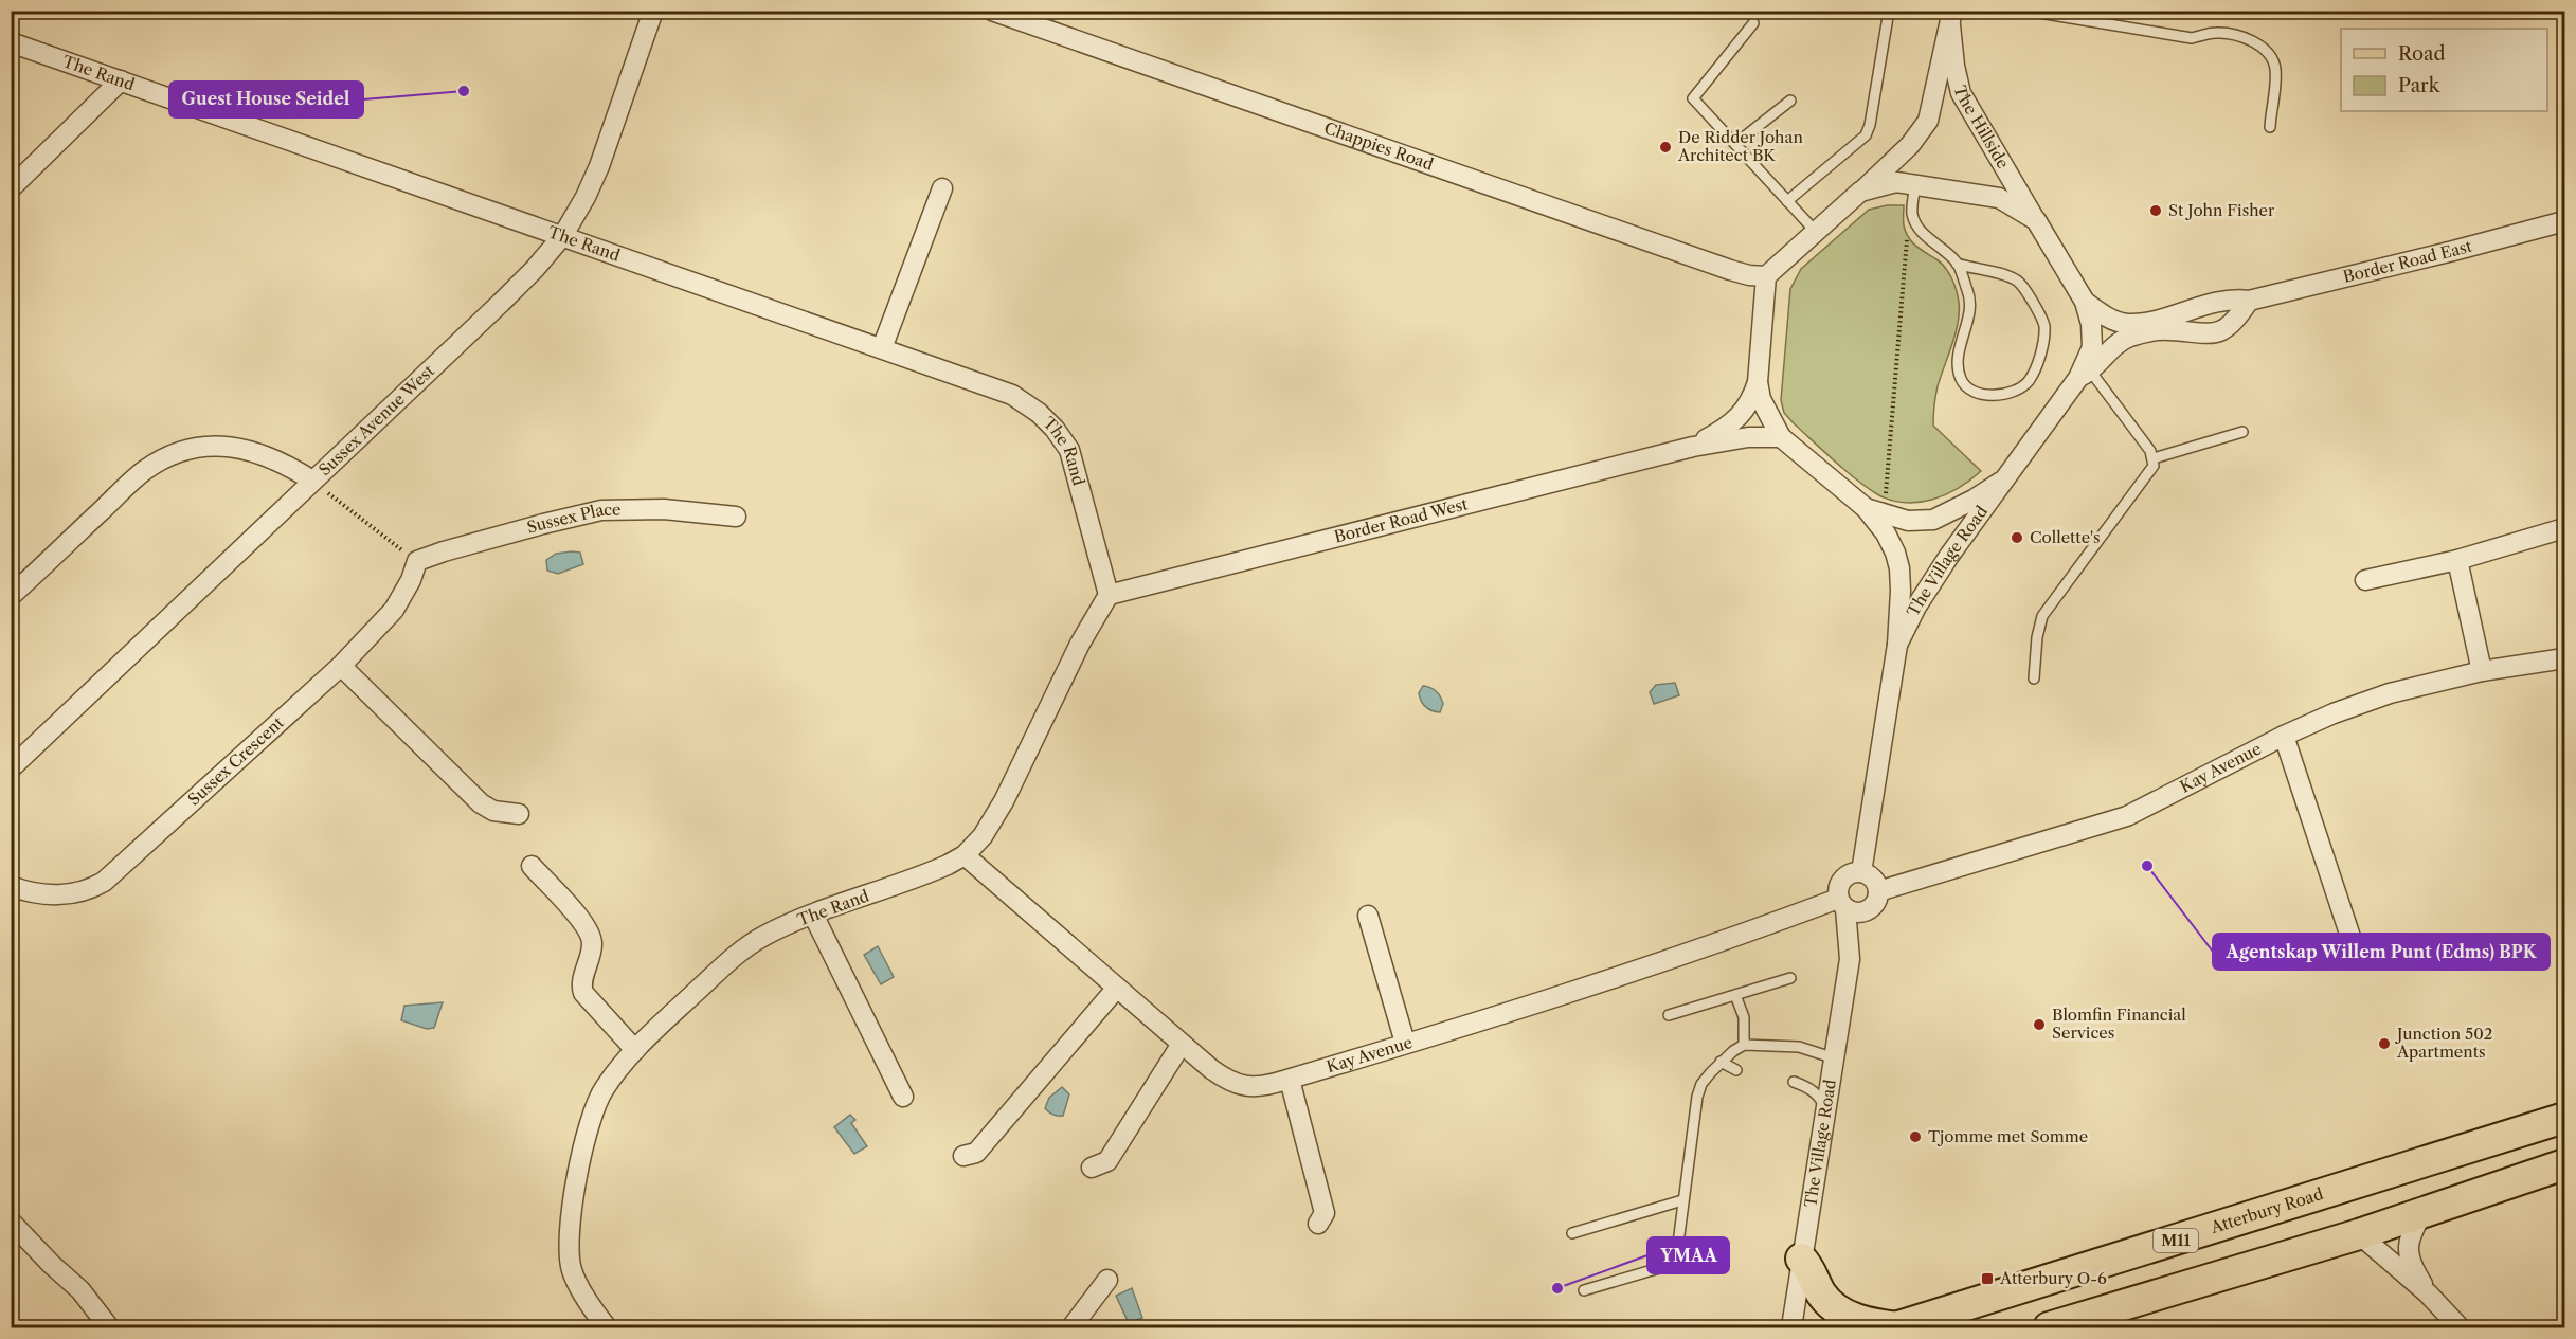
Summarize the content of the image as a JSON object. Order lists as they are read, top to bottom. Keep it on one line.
{"streets":{"main road":["Atterbury Road","M11"],"street":["The Rand","The Hillside","Chappies Road","Border Road East","Sussex Avenue West","Sussex Place","Border Road West","The Village Road","Sussex Crescent","Kay Avenue"]},"crossings":[["The Rand","Sussex Avenue West"],["The Rand","Border Road West"],["The Rand","Kay Avenue"],["The Hillside","Chappies Road"],["The Hillside","Border Road East"],["Border Road East","The Village Road"],["Sussex Place","Sussex Crescent"],["Border Road West","The Village Road"],["The Village Road","Kay Avenue"]],"places":{"other":["Guest House Seidel","De Ridder Johan Architect BK","St John Fisher","Collette's","Agentskap Willem Punt (Edms) BPK","Blomfin Financial Services","Junction 502 Apartments","Tjomme met Somme","YMAA"],"transit":["Atterbury O-6"]},"legend":["Road","Park"]}
